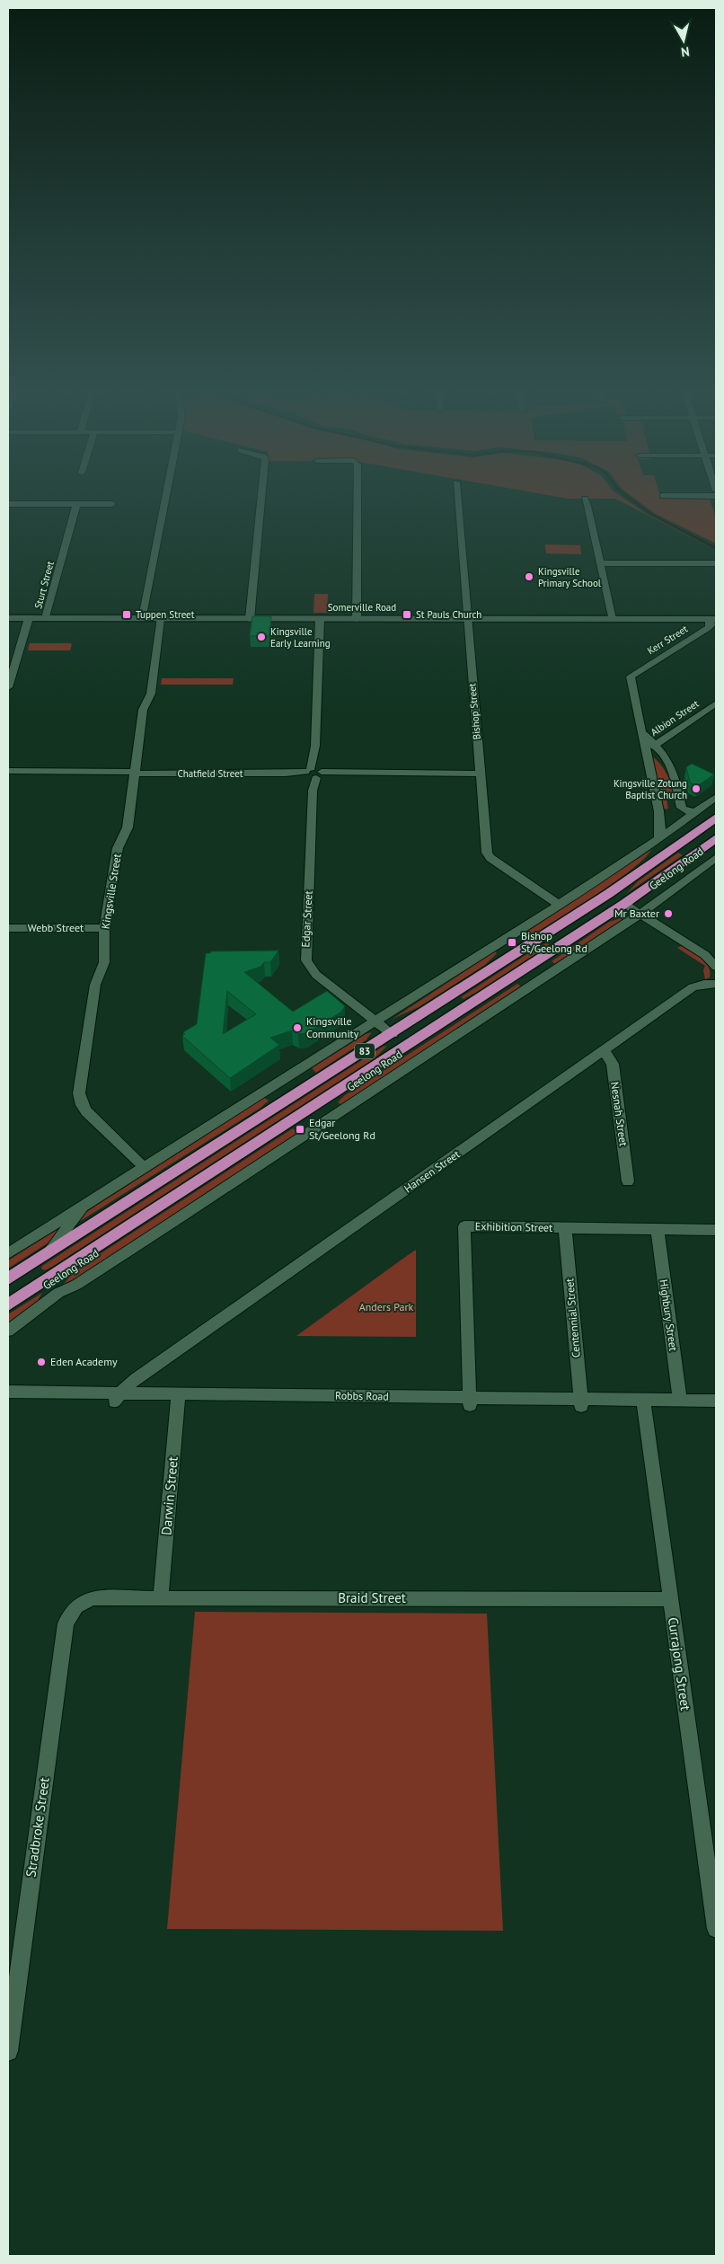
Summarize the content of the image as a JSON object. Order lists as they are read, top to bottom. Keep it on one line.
{"streets":{"highway":["Geelong Road","83"],"main road":["Somerville Road"],"street":["Sturt Street","Kerr Street","Bishop Street","Albion Street","Chatfield Street","Kingsville Street","Edgar Street","Webb Street","Nesnah Street","Hansen Street","Exhibition Street","Highbury Street","Centennial Street","Robbs Road","Darwin Street","Braid Street","Currajong Street","Stradbroke Street"]},"crossings":[["Sturt Street","Somerville Road"],["Somerville Road","Kerr Street"],["Somerville Road","Bishop Street"],["Somerville Road","Kingsville Street"],["Somerville Road","Edgar Street"],["Bishop Street","Chatfield Street"],["Bishop Street","Geelong Road"],["Chatfield Street","Kingsville Street"],["Chatfield Street","Edgar Street"],["Geelong Road","Kingsville Street"],["Geelong Road","Edgar Street"],["Kingsville Street","Webb Street"],["Nesnah Street","Hansen Street"],["Hansen Street","Robbs Road"],["Exhibition Street","Highbury Street"],["Exhibition Street","Centennial Street"],["Exhibition Street","Robbs Road"],["Highbury Street","Robbs Road"],["Centennial Street","Robbs Road"],["Robbs Road","Darwin Street"],["Robbs Road","Currajong Street"],["Darwin Street","Braid Street"],["Braid Street","Currajong Street"],["Braid Street","Stradbroke Street"]],"parks":["Anders Park"],"places":{"other":["Kingsville Primary School","Kingsville Early Learning","Kingsville Zotung Baptist Church","Mr Baxter","Kingsville Community","Eden Academy"],"transit":["Tuppen Street","St Pauls Church","Bishop St/Geelong Rd","Edgar St/Geelong Rd"]},"north":"bottom"}
